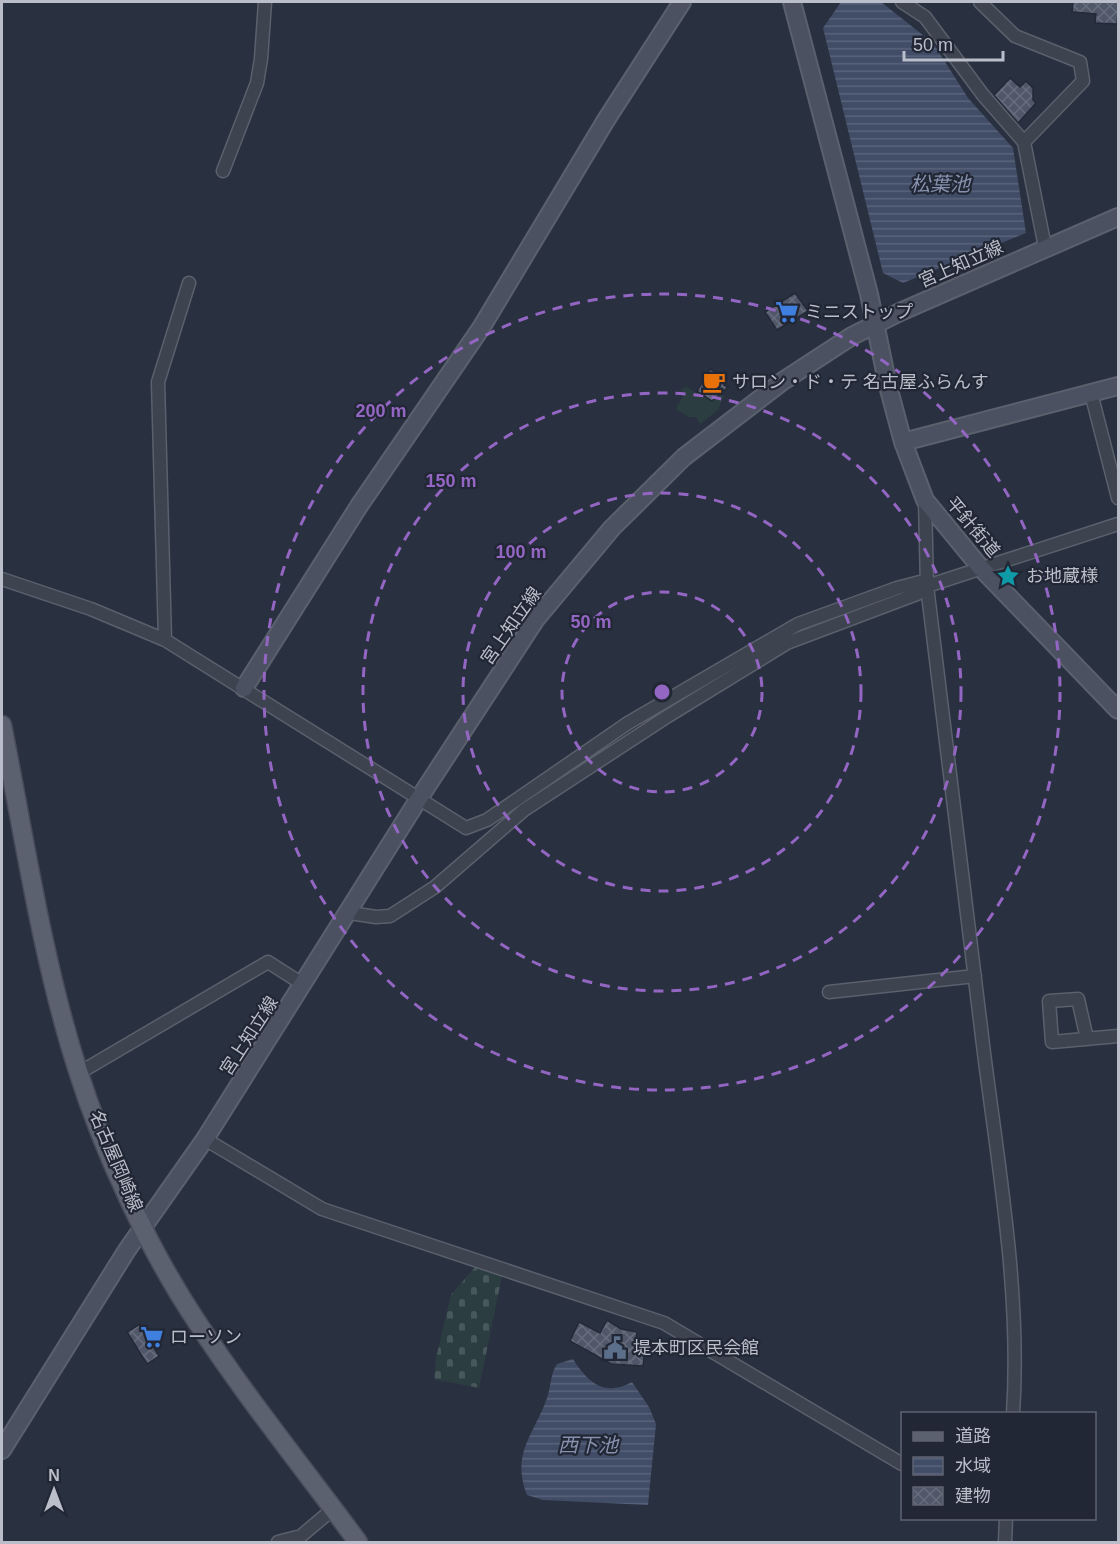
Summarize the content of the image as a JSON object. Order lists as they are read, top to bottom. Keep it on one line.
{"streets":{"main road":["名古屋岡崎線"],"street":["宮上知立線","平針街道"]},"crossings":[["宮上知立線","平針街道"],["宮上知立線","名古屋岡崎線"]],"water":["松葉池","西下池"],"places":{"supermarket":["ミニストップ","ローソン"],"cafe":["サロン・ド・テ 名古屋ふらんす"],"place":["お地蔵様"],"public building":["堤本町区民会館"]},"legend":["道路","水域","建物"],"scale_bar":"50 m","north":"top","rings":["200 m","150 m","100 m","50 m"]}
